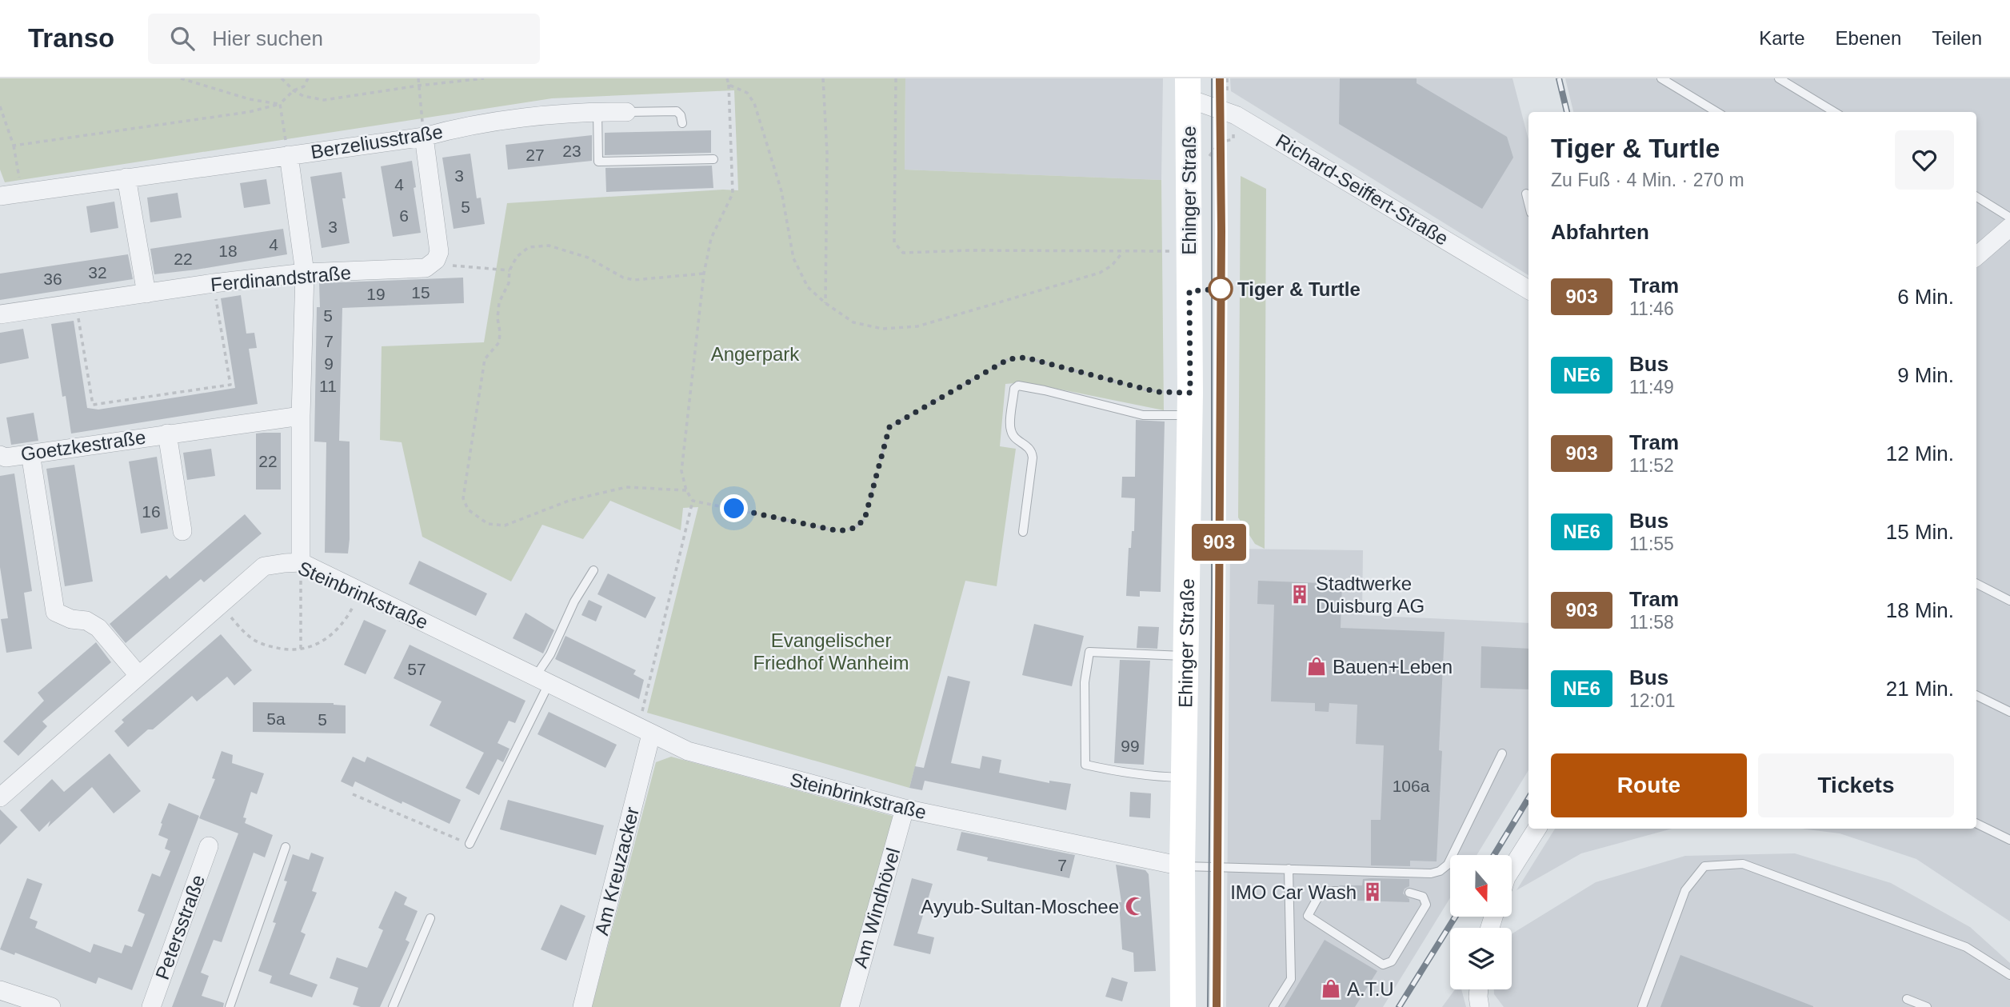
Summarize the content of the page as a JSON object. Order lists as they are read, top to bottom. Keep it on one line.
{"streets":{"street":["Berzeliusstraße","Richard-Seiffert-Straße","Ehinger Straße","Ferdinandstraße","Goetzkestraße","Steinbrinkstraße","Am Kreuzacker","Am Windhövel","Petersstraße"]},"crossings":[["Richard-Seiffert-Straße","Ehinger Straße"],["Ehinger Straße","Steinbrinkstraße"],["Steinbrinkstraße","Am Kreuzacker"],["Steinbrinkstraße","Am Windhövel"]],"parks":["Angerpark","Evangelischer Friedhof Wanheim"],"places":{"other":["Tiger & Turtle"],"building":["Stadtwerke Duisburg AG","IMO Car Wash"],"shop":["Bauen+Leben","A.T.U"],"mosque":["Ayyub-Sultan-Moschee"]},"lines":["tram line 903"],"house_numbers":["23","27","3","4","5","6","3","4","18","22","32","36","15","19","5","7","9","11","22","16","57","5a","5","99","106a","7"],"north":"bottom","page":{"header":"Transo","search":"Hier suchen","nav":["Karte","Ebenen","Teilen"],"on_map":"903","heading":[["Tiger & Turtle","Zu Fuß · 4 Min. · 270 m"],"Abfahrten"],"list":[{"mark":"903","name":"Tram","note":"11:46","value":"6 Min."},{"mark":"NE6","name":"Bus","note":"11:49","value":"9 Min."},{"mark":"903","name":"Tram","note":"11:52","value":"12 Min."},{"mark":"NE6","name":"Bus","note":"11:55","value":"15 Min."},{"mark":"903","name":"Tram","note":"11:58","value":"18 Min."},{"mark":"NE6","name":"Bus","note":"12:01","value":"21 Min."}],"buttons":["Route","Tickets"]}}
